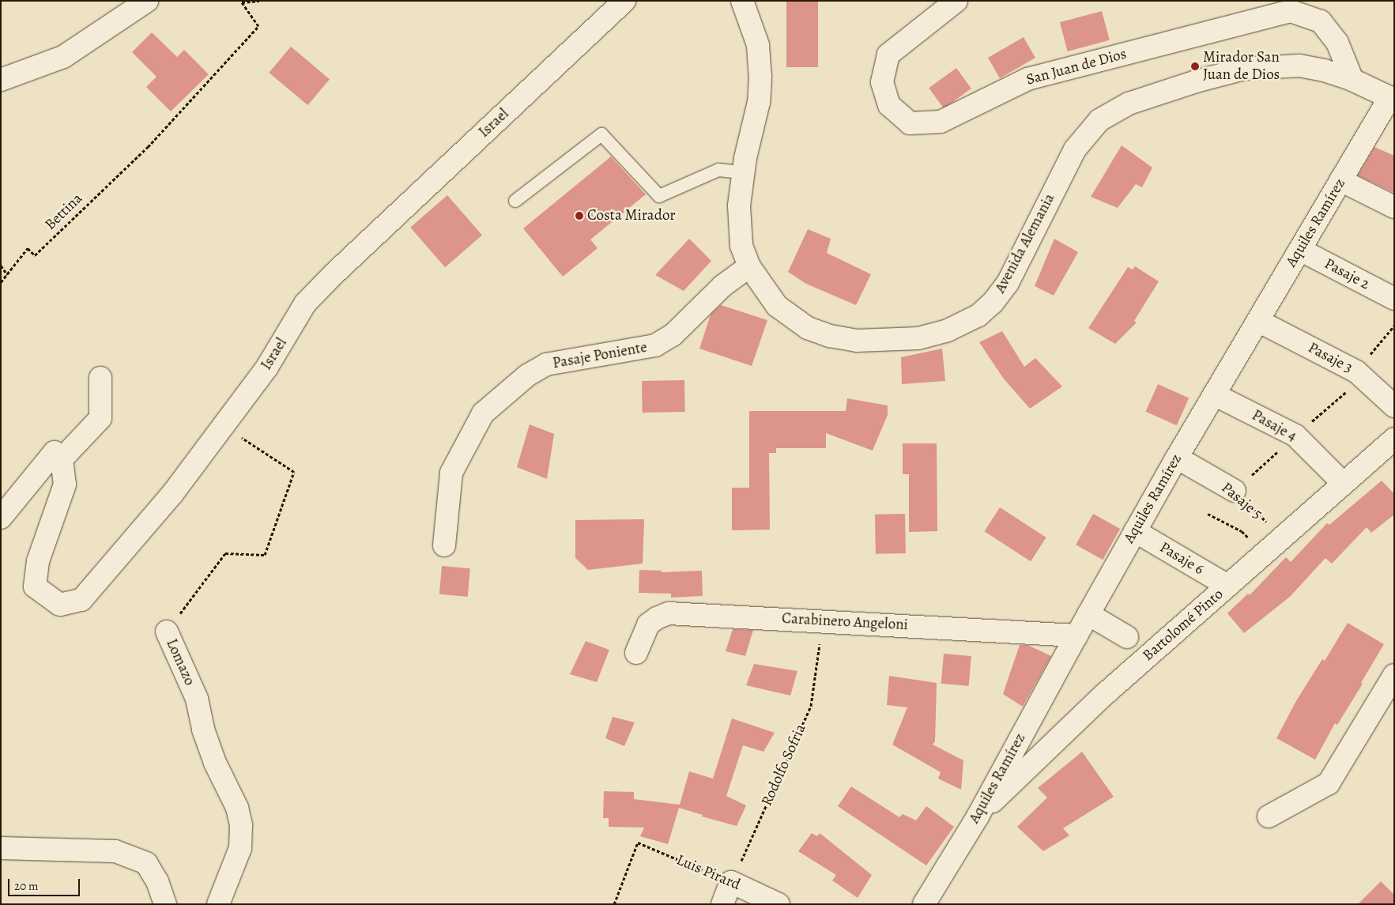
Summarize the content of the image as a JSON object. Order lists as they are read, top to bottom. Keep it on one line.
{"streets":{"street":["San Juan de Dios","Israel","Aquiles Ramírez","Avenida Alemania","Pasaje 2","Pasaje Poniente","Pasaje 3","Pasaje 4","Pasaje 5","Pasaje 6","Carabinero Angeloni","Bartolomé Pinto","Lomazo","Luis Pirard"],"path":["Bettina","Rodolfo Sofria"]},"crossings":[["San Juan de Dios","Avenida Alemania"],["Israel","Lomazo"],["Aquiles Ramírez","Avenida Alemania"],["Aquiles Ramírez","Pasaje 2"],["Aquiles Ramírez","Pasaje 3"],["Aquiles Ramírez","Pasaje 4"],["Aquiles Ramírez","Pasaje 5"],["Aquiles Ramírez","Pasaje 6"],["Aquiles Ramírez","Carabinero Angeloni"],["Aquiles Ramírez","Bartolomé Pinto"],["Avenida Alemania","Pasaje Poniente"],["Pasaje 4","Bartolomé Pinto"],["Pasaje 5","Bartolomé Pinto"],["Pasaje 6","Bartolomé Pinto"],["Carabinero Angeloni","Rodolfo Sofria"],["Rodolfo Sofria","Luis Pirard"]],"places":["Mirador San Juan de Dios","Costa Mirador"],"scale_bar":"20 m"}
